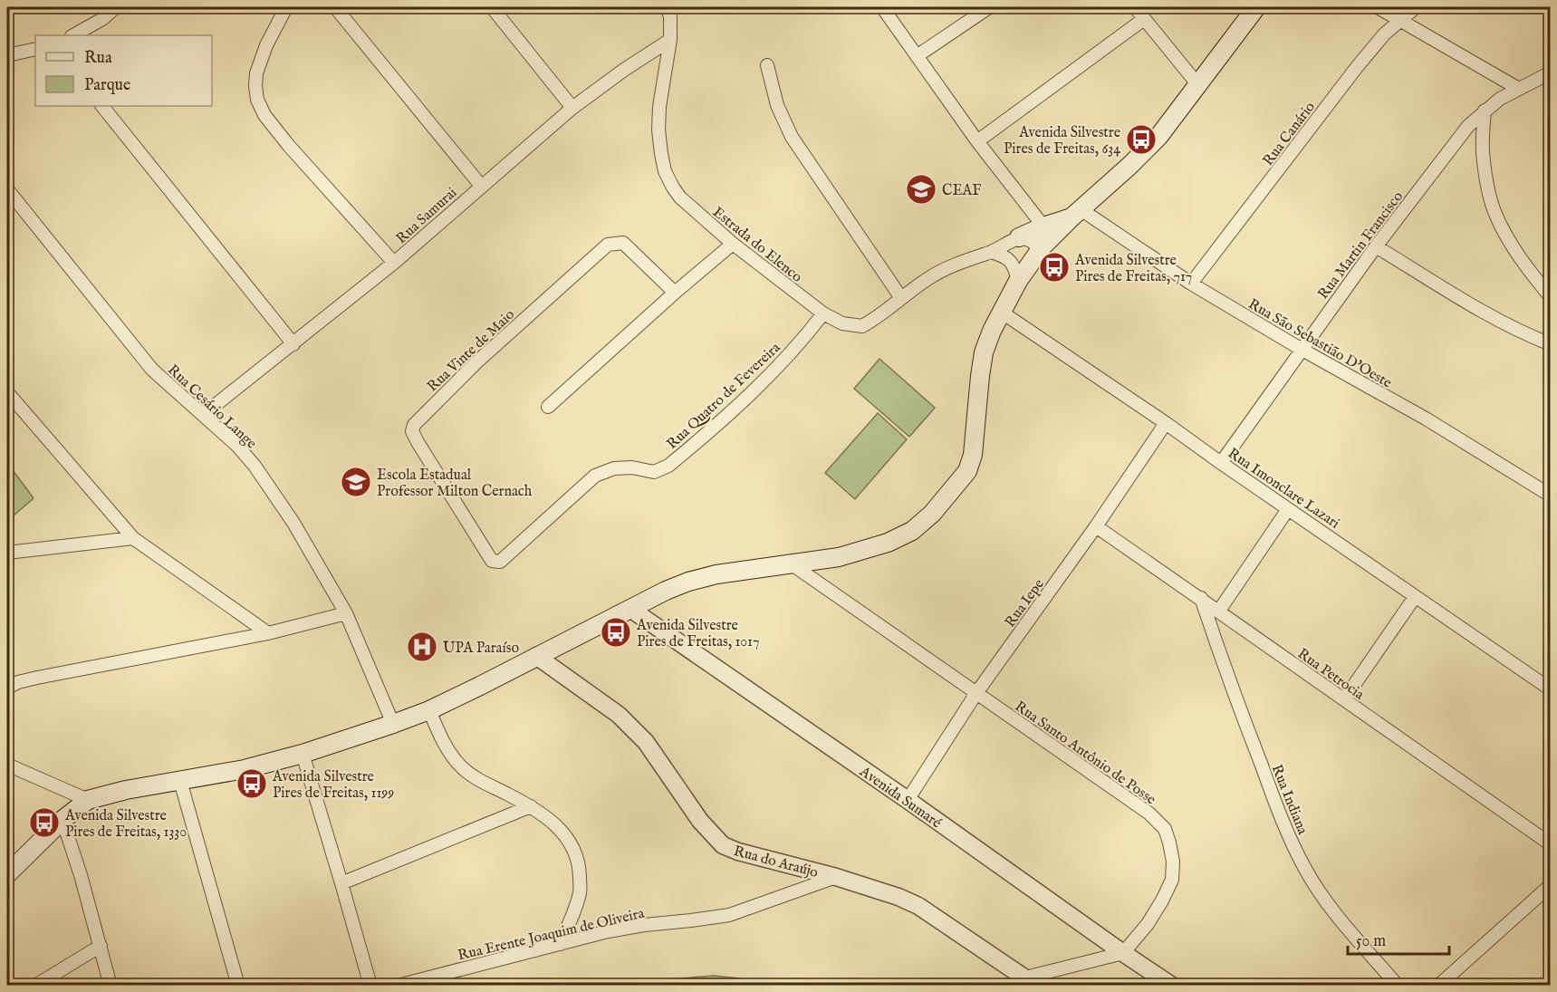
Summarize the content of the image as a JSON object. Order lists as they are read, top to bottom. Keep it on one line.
{"streets":{"street":["Rua Canário","Rua Samurai","Estrada do Elenco","Rua Martin Francisco","Rua São Sebastião D'Oeste","Rua Vinte de Maio","Rua Quatro de Fevereira","Rua Cesário Lange","Rua Imonclare Lazari","Rua Iepe","Rua Petrocia","Rua Santo Antônio de Posse","Avenida Sumaré","Rua Indiana","Rua do Araújo","Rua Erente Joaquim de Oliveira"]},"crossings":[["Rua Canário","Rua São Sebastião D'Oeste"],["Rua Samurai","Estrada do Elenco"],["Rua Samurai","Rua Cesário Lange"],["Estrada do Elenco","Rua Quatro de Fevereira"],["Rua Martin Francisco","Rua São Sebastião D'Oeste"],["Rua Martin Francisco","Rua Imonclare Lazari"],["Rua Vinte de Maio","Rua Quatro de Fevereira"],["Rua Imonclare Lazari","Rua Iepe"],["Rua Iepe","Rua Petrocia"],["Rua Iepe","Rua Santo Antônio de Posse"],["Rua Iepe","Avenida Sumaré"],["Rua Petrocia","Rua Indiana"],["Rua Santo Antônio de Posse","Avenida Sumaré"],["Rua do Araújo","Rua Erente Joaquim de Oliveira"]],"places":{"bus stop":["Avenida Silvestre Pires de Freitas, 634","Avenida Silvestre Pires de Freitas, 717","Avenida Silvestre Pires de Freitas, 1017","Avenida Silvestre Pires de Freitas, 1199","Avenida Silvestre Pires de Freitas, 1330"],"school or university":["CEAF","Escola Estadual Professor Milton Cernach"],"hospital":["UPA Paraíso"]},"legend":["Rua","Parque"],"scale_bar":"50 m"}
